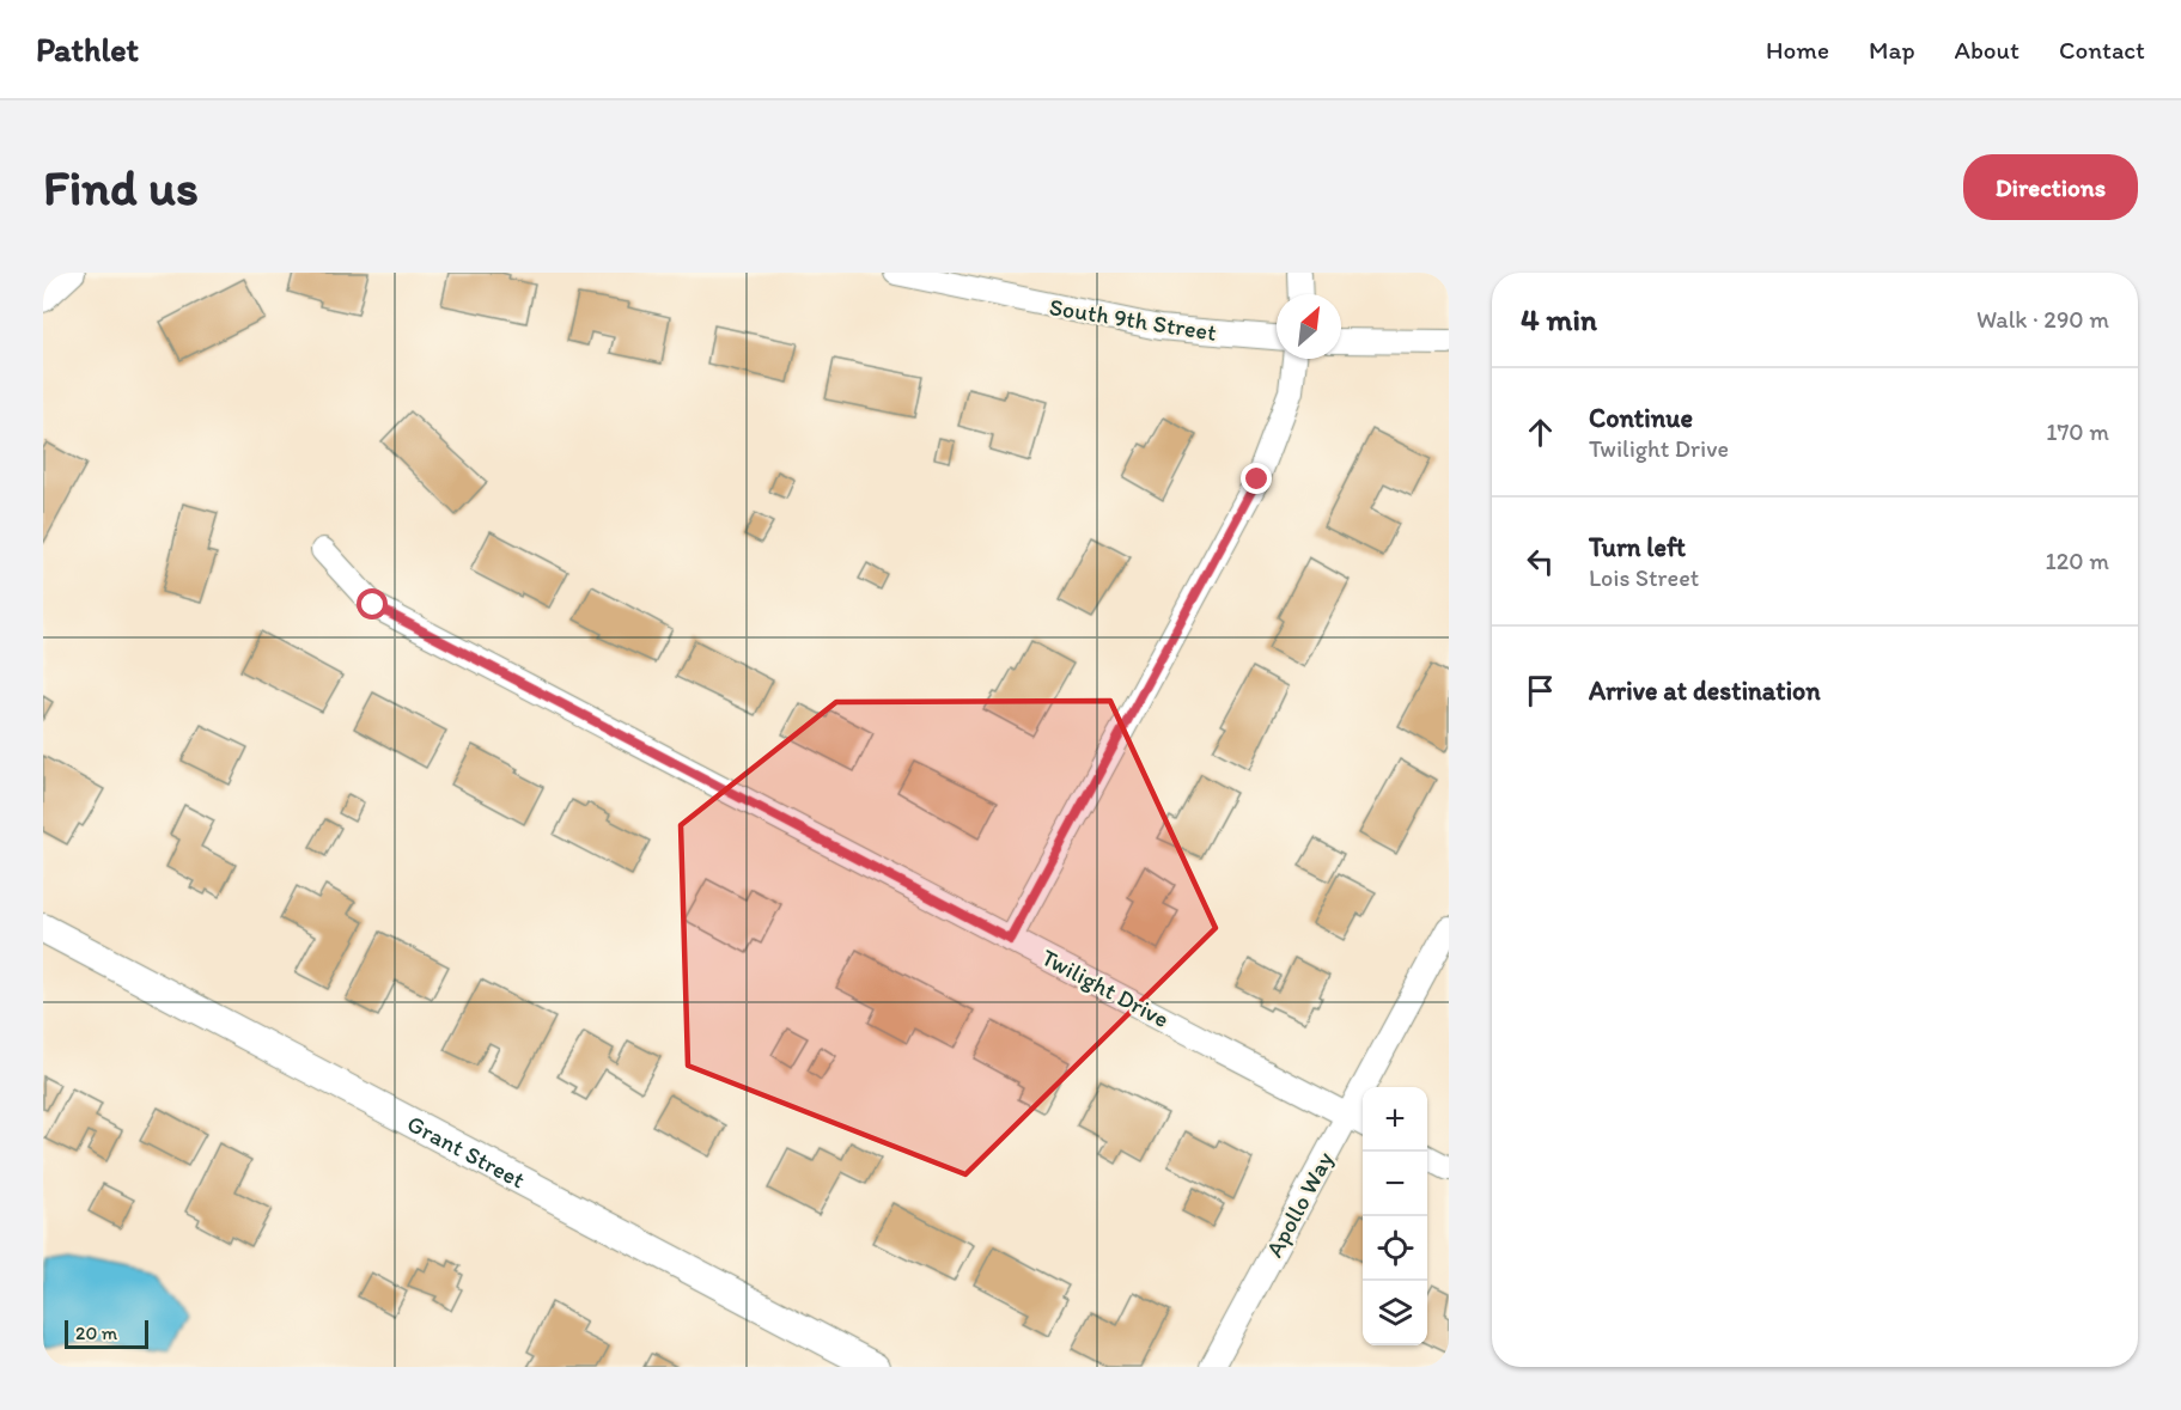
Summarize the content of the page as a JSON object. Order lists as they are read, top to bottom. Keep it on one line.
{"streets":{"street":["South 9th Street","Twilight Drive","Grant Street","Apollo Way"]},"crossings":[["Twilight Drive","Apollo Way"]],"scale_bar":"20 m","north":"top right","page":{"header":"Pathlet","nav":["Home","Map","About","Contact"],"buttons":"Directions","title":"Find us","heading":["4 min","Walk · 290 m"],"list":[["Continue","Twilight Drive","170 m"],["Turn left","Lois Street","120 m"],"Arrive at destination"],"map_buttons":["+","−"],"scale":"20 m"}}
